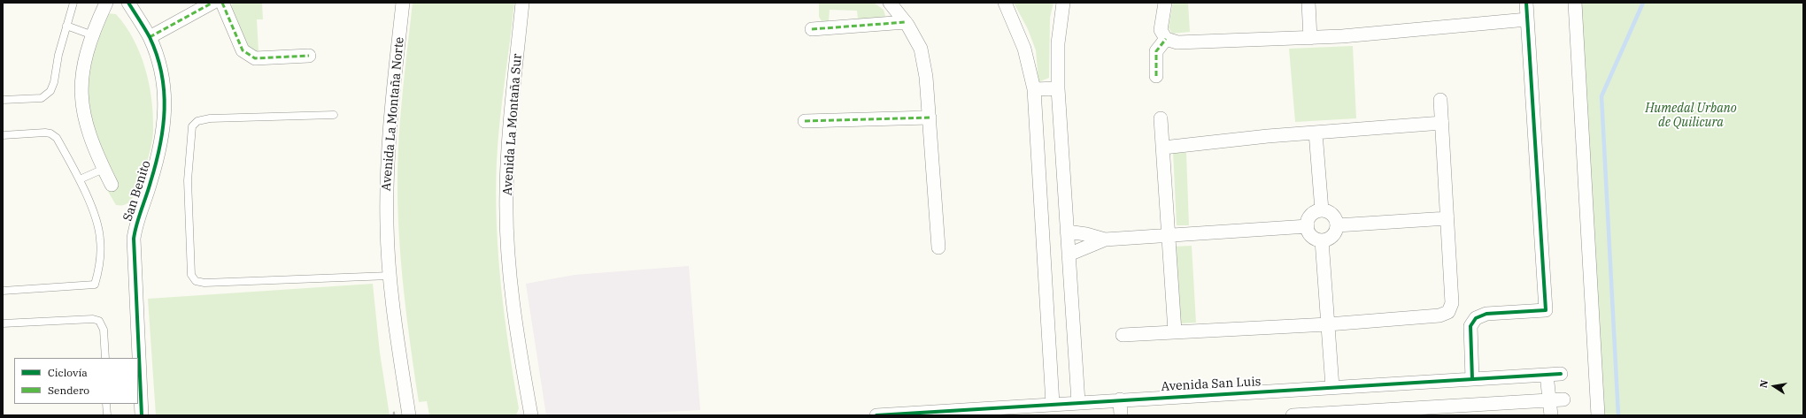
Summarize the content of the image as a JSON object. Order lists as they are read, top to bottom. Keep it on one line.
{"streets":{"street":["Avenida La Montaña Norte","Avenida La Montaña Sur","San Benito","Avenida San Luis"]},"parks":["Humedal Urbano de Quilicura"],"legend":["Ciclovía","Sendero"],"north":"left"}
